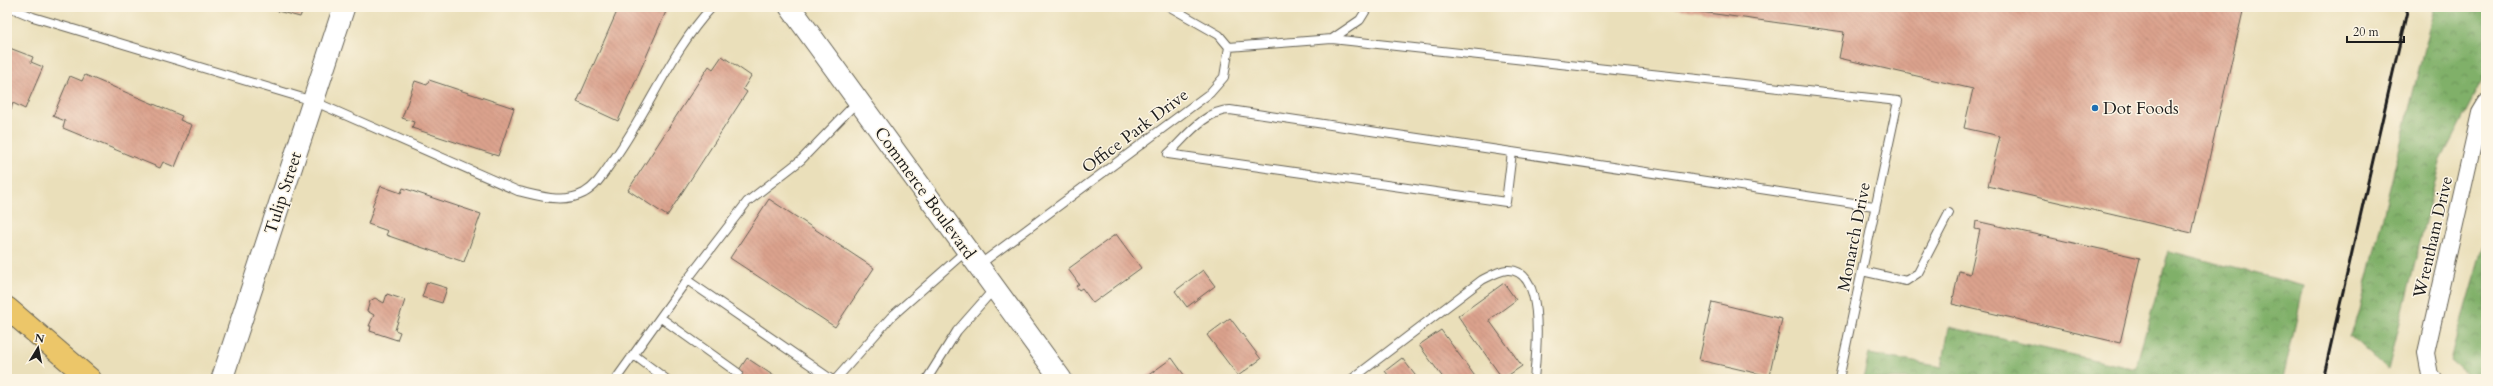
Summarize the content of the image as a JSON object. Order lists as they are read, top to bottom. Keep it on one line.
{"streets":{"street":["Tulip Street","Commerce Boulevard","Wrentham Drive"],"lane":["Office Park Drive","Monarch Drive"]},"crossings":[["Office Park Drive","Commerce Boulevard"]],"places":["Dot Foods"],"scale_bar":"20 m","north":"top"}
